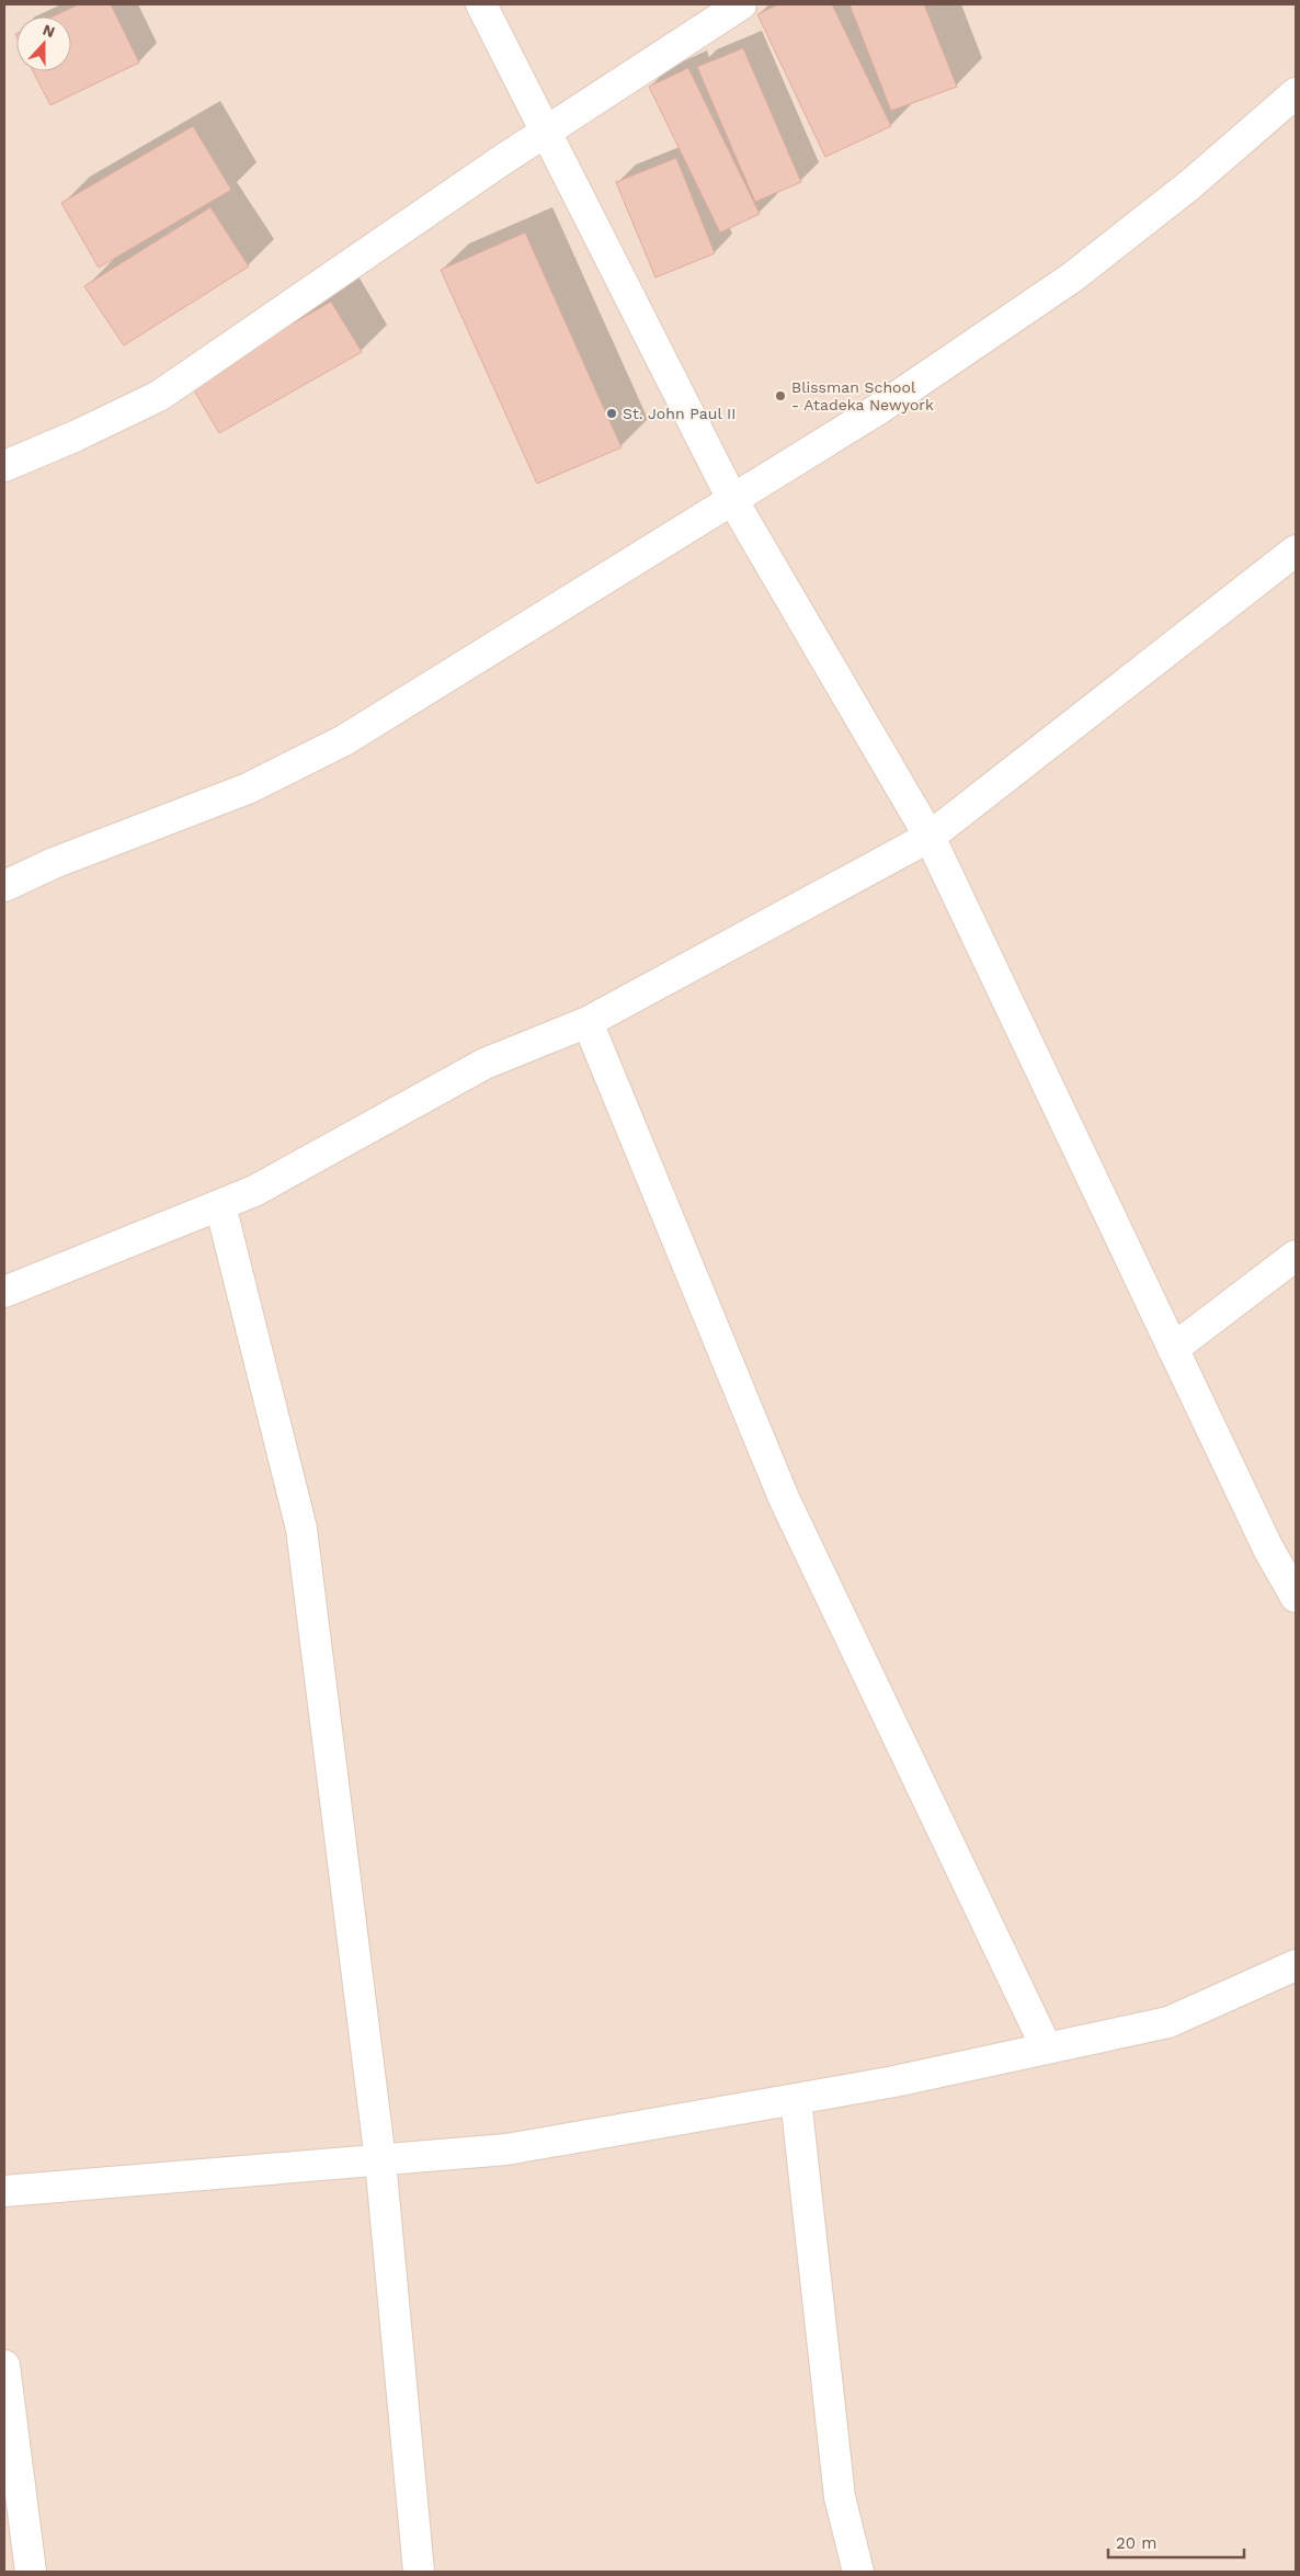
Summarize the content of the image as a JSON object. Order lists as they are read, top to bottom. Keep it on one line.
{"places":["Blissman School - Atadeka Newyork","St. John Paul II"],"scale_bar":"20 m","north":"top"}
